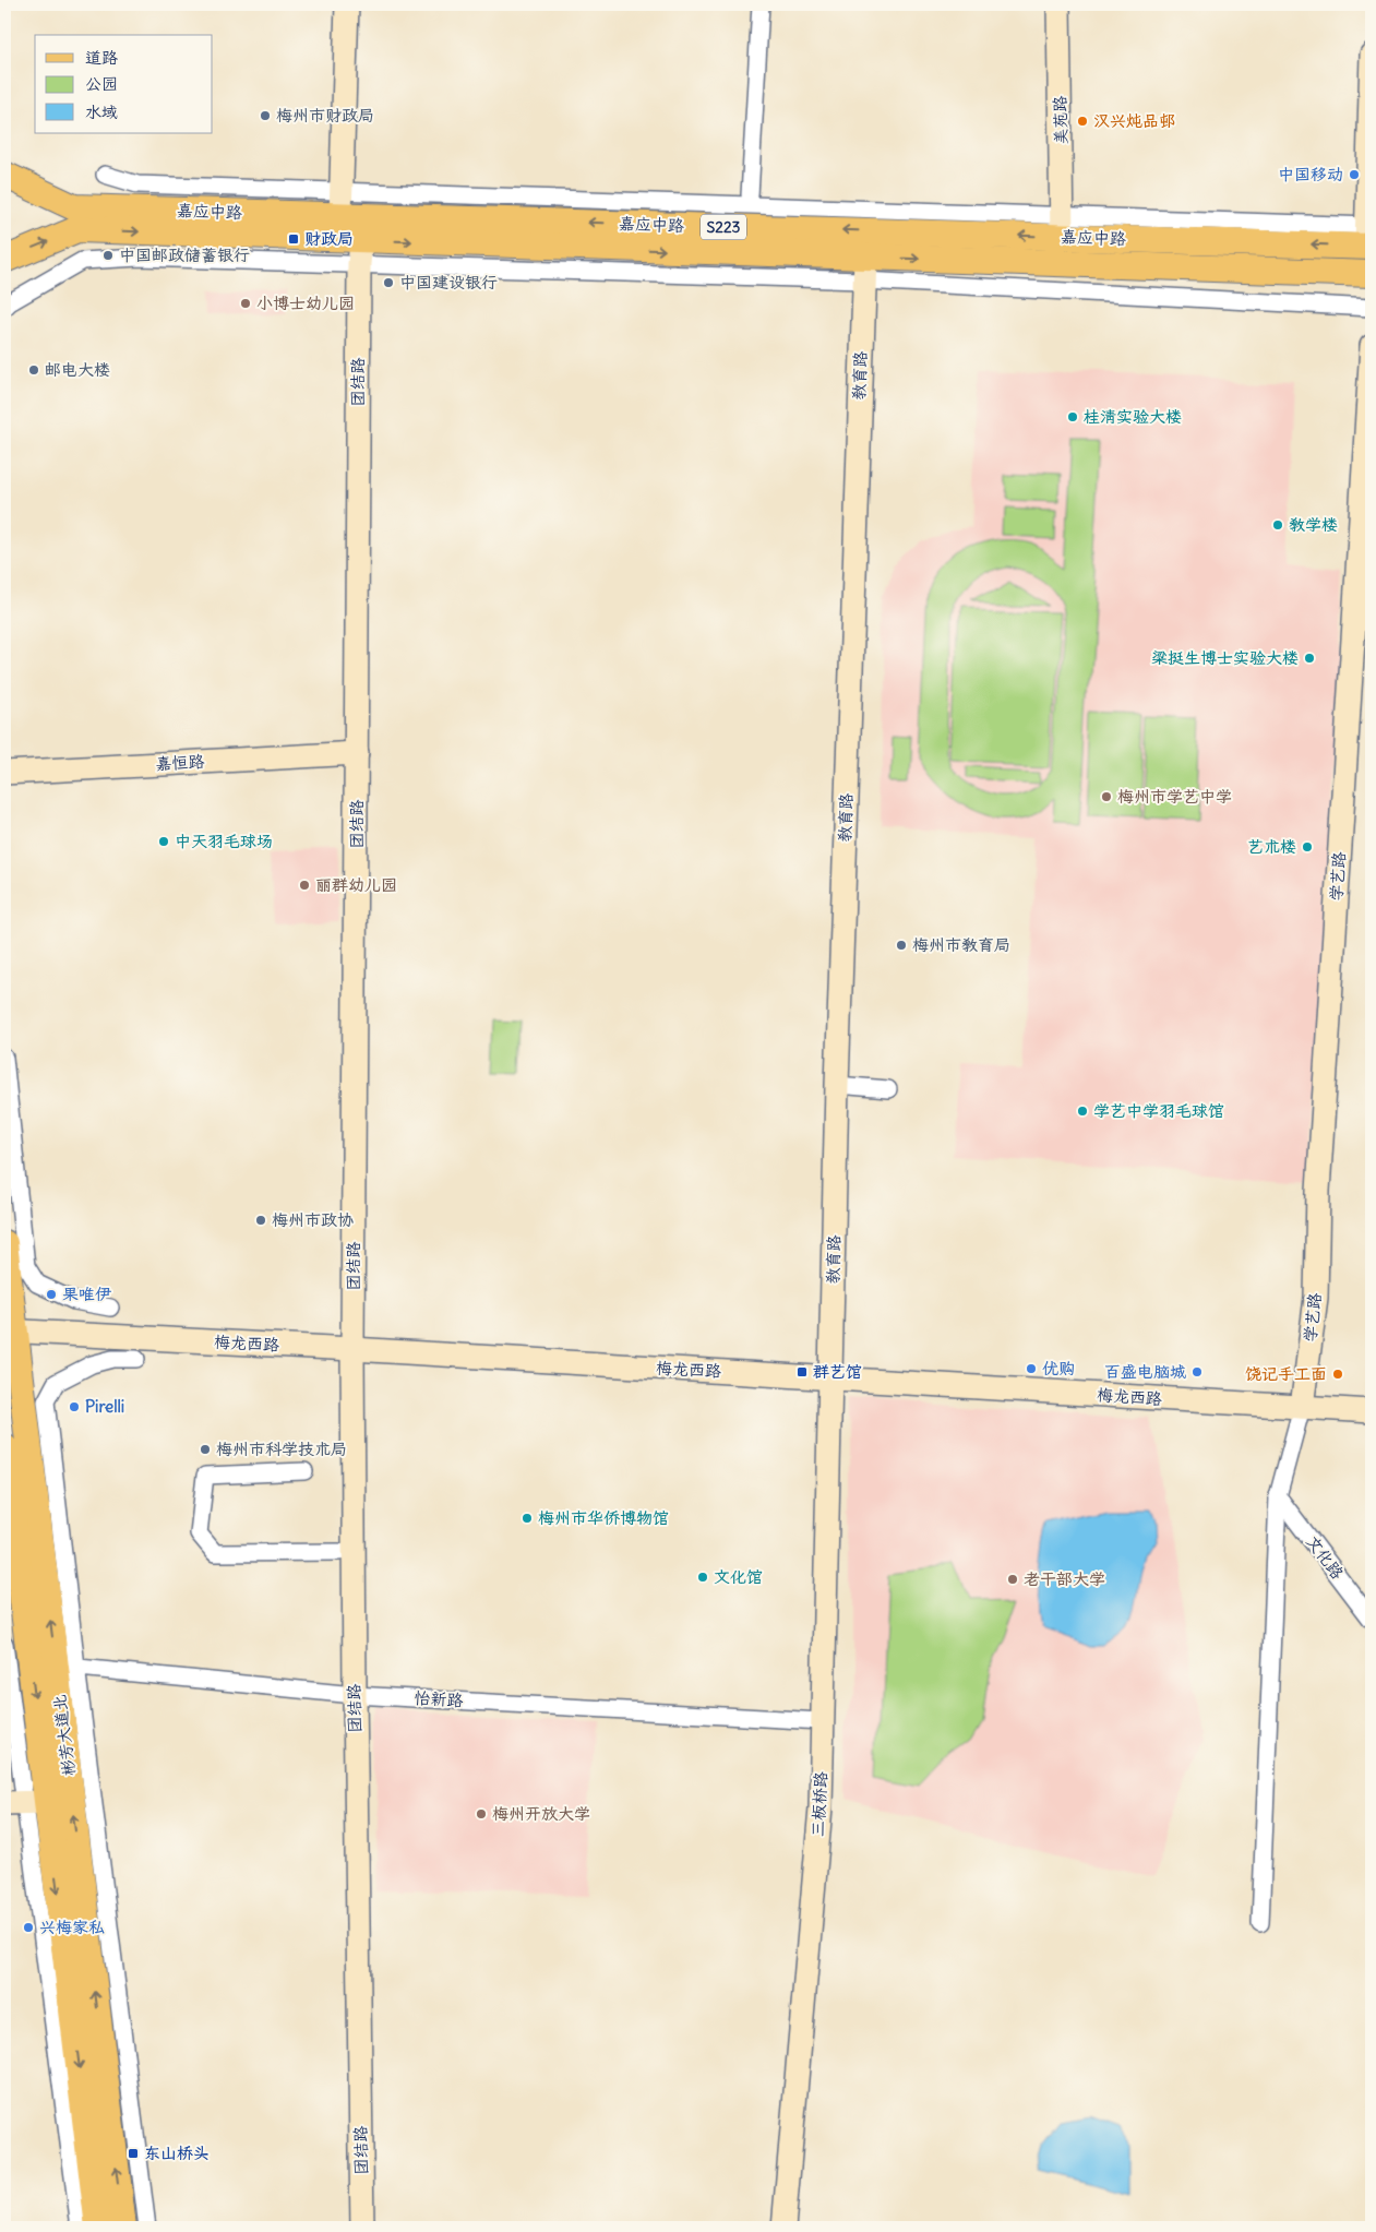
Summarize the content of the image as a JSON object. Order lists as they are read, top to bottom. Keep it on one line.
{"streets":{"main road":["嘉应中路","S223","彬芳大道北"],"street":["美苑路","教育路","团结路","嘉恒路","学艺路","梅龙西路","文化路","怡新路","三板桥路"]},"crossings":[["美苑路","嘉应中路"],["嘉应中路","教育路"],["嘉应中路","团结路"],["教育路","梅龙西路"],["教育路","三板桥路"],["团结路","嘉恒路"],["团结路","梅龙西路"],["团结路","怡新路"],["学艺路","梅龙西路"],["梅龙西路","彬芳大道北"],["梅龙西路","三板桥路"],["怡新路","彬芳大道北"],["怡新路","三板桥路"]],"places":{"other":["梅州市财政局","汉兴炖品邨","中国移动","中国邮政储蓄银行","中国建设银行","小博士幼儿园","邮电大楼","桂清实验大楼","教学楼","梁挺生博士实验大楼","梅州市学艺中学","中天羽毛球场","艺术楼","丽群幼儿园","梅州市教育局","学艺中学羽毛球馆","梅州市政协","果唯伊","优购","百盛电脑城","饶记手工面","Pirelli","梅州市科学技术局","梅州市华侨博物馆","文化馆","老干部大学","梅州开放大学","兴梅家私"],"transit":["财政局","群艺馆","东山桥头"]},"legend":["道路","公园","水域"]}
